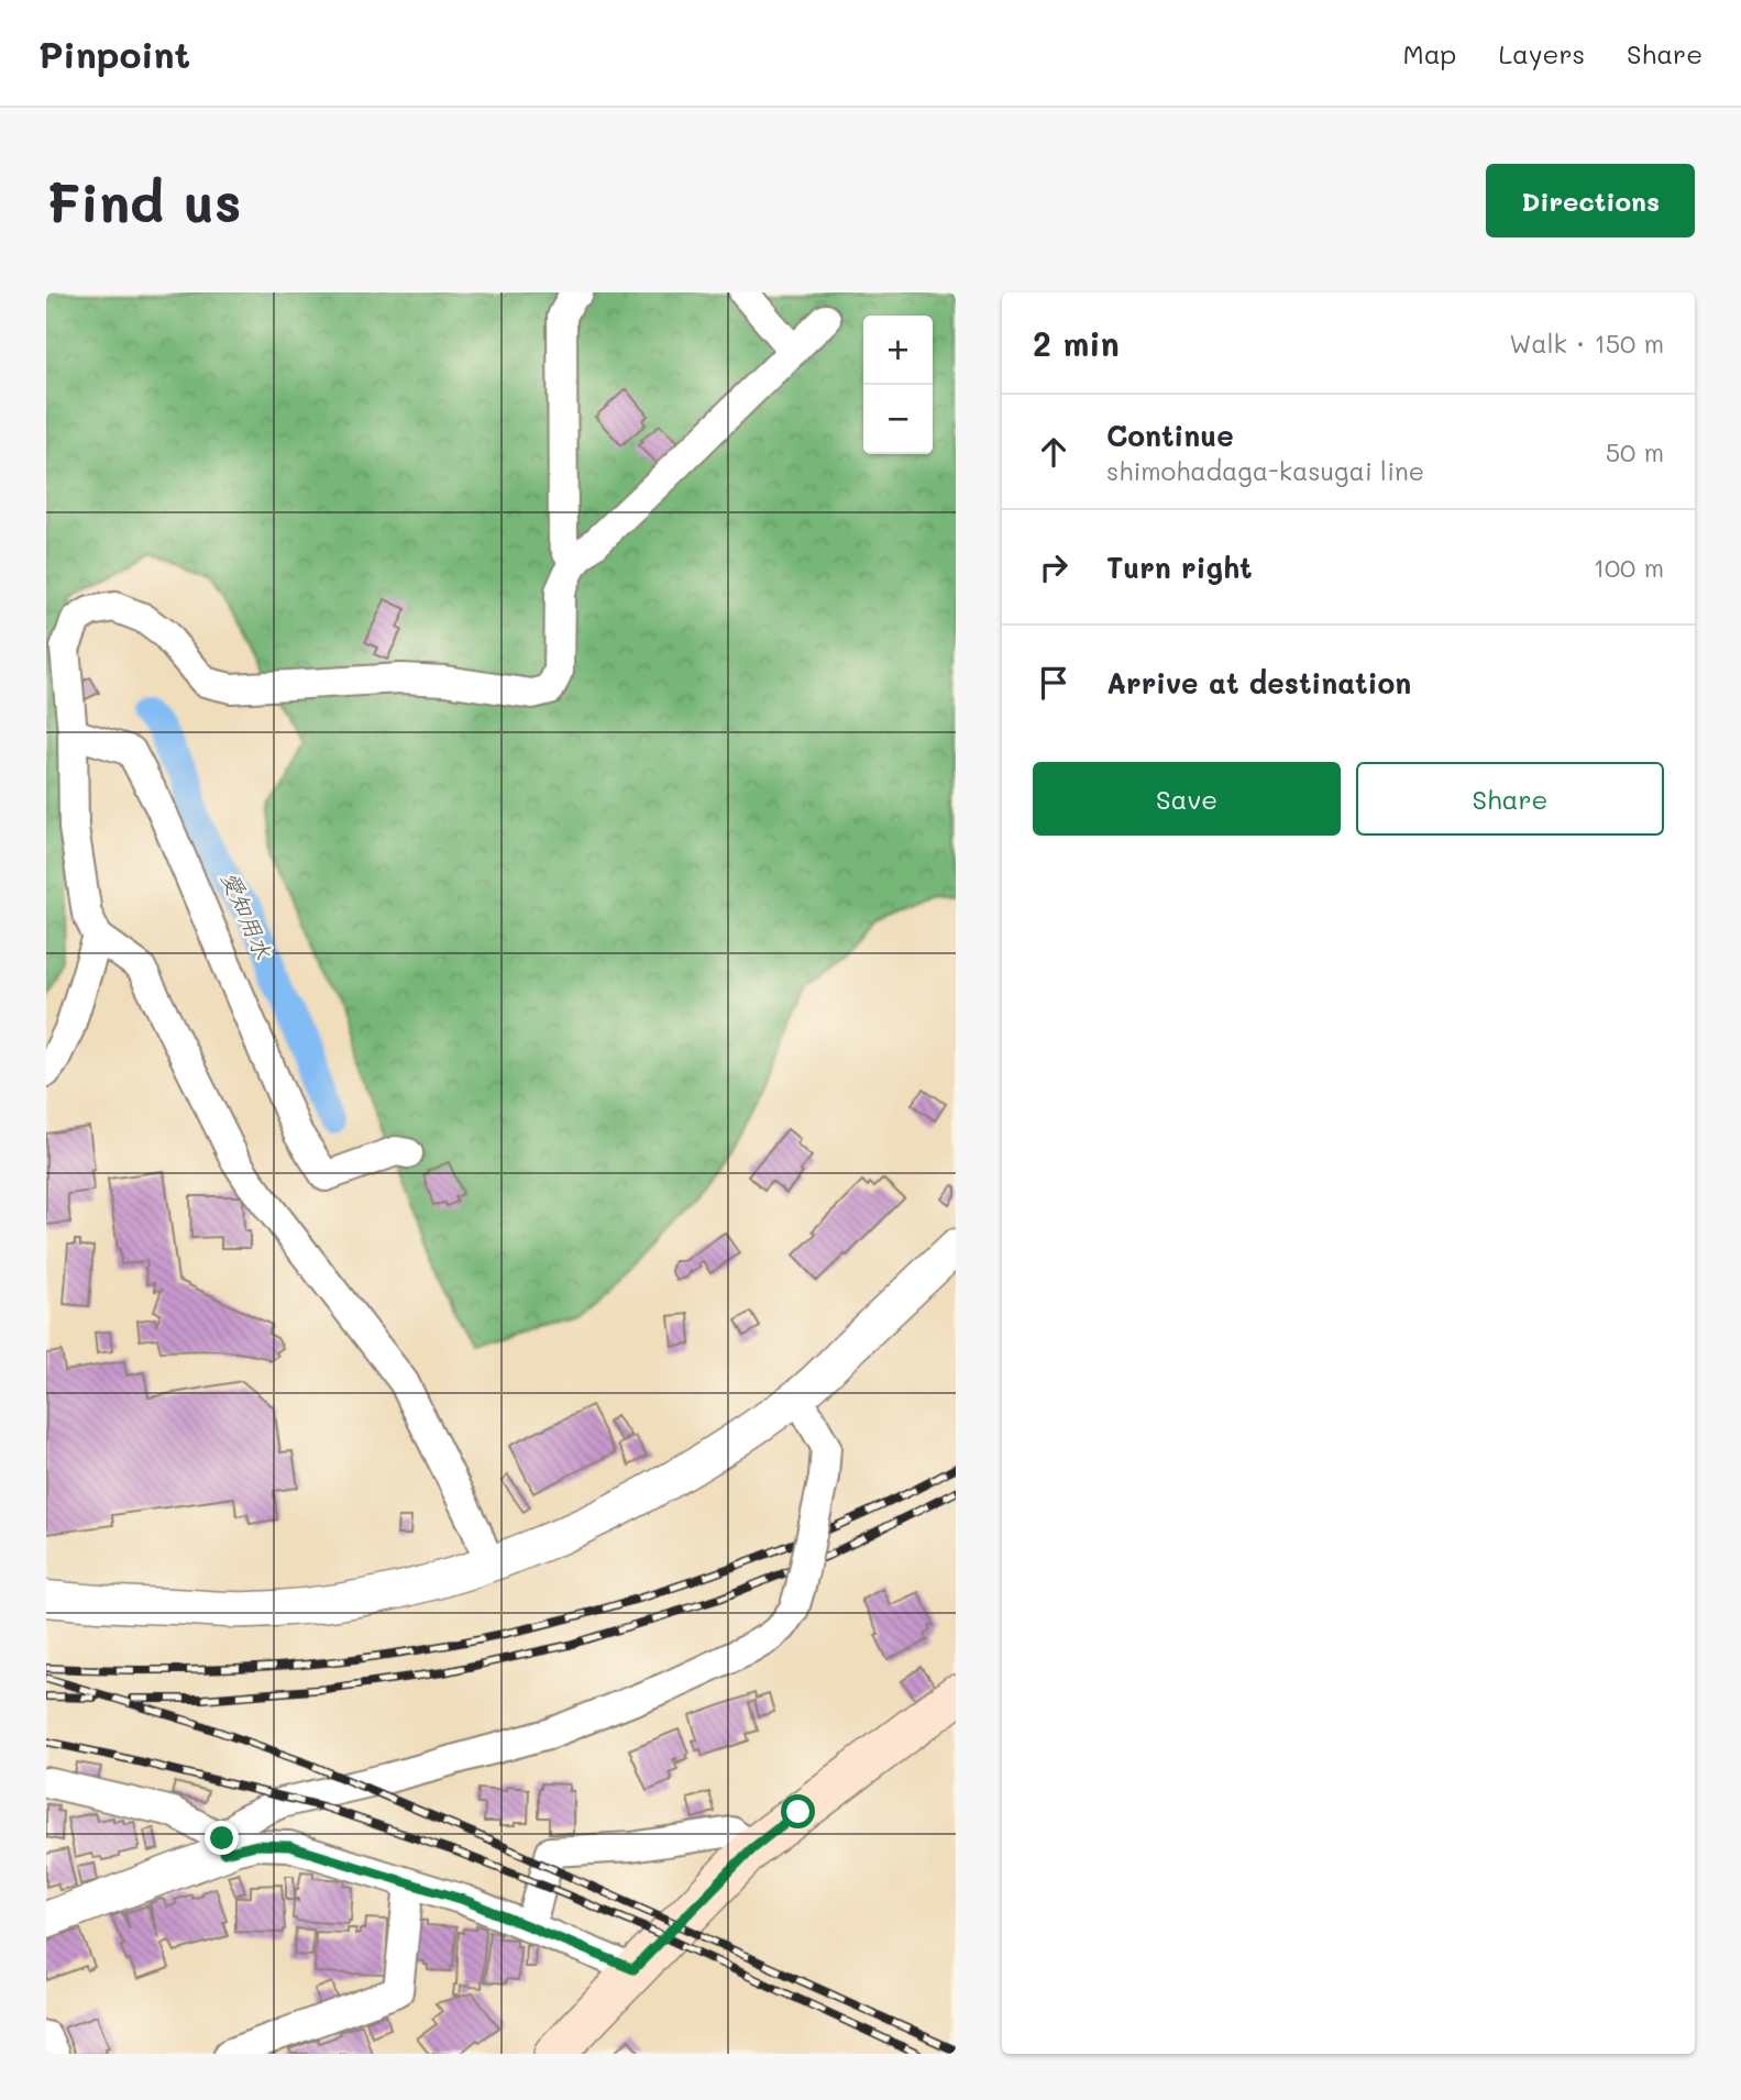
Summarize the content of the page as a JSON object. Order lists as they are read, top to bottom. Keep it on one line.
{"water":["愛知用水"],"page":{"header":"Pinpoint","nav":["Map","Layers","Share"],"buttons":["Directions",["Save","Share"]],"title":"Find us","heading":["2 min","Walk · 150 m"],"map_buttons":["+","−"],"list":[["Continue","shimohadaga-kasugai line","50 m"],["Turn right","100 m"],"Arrive at destination"]}}
